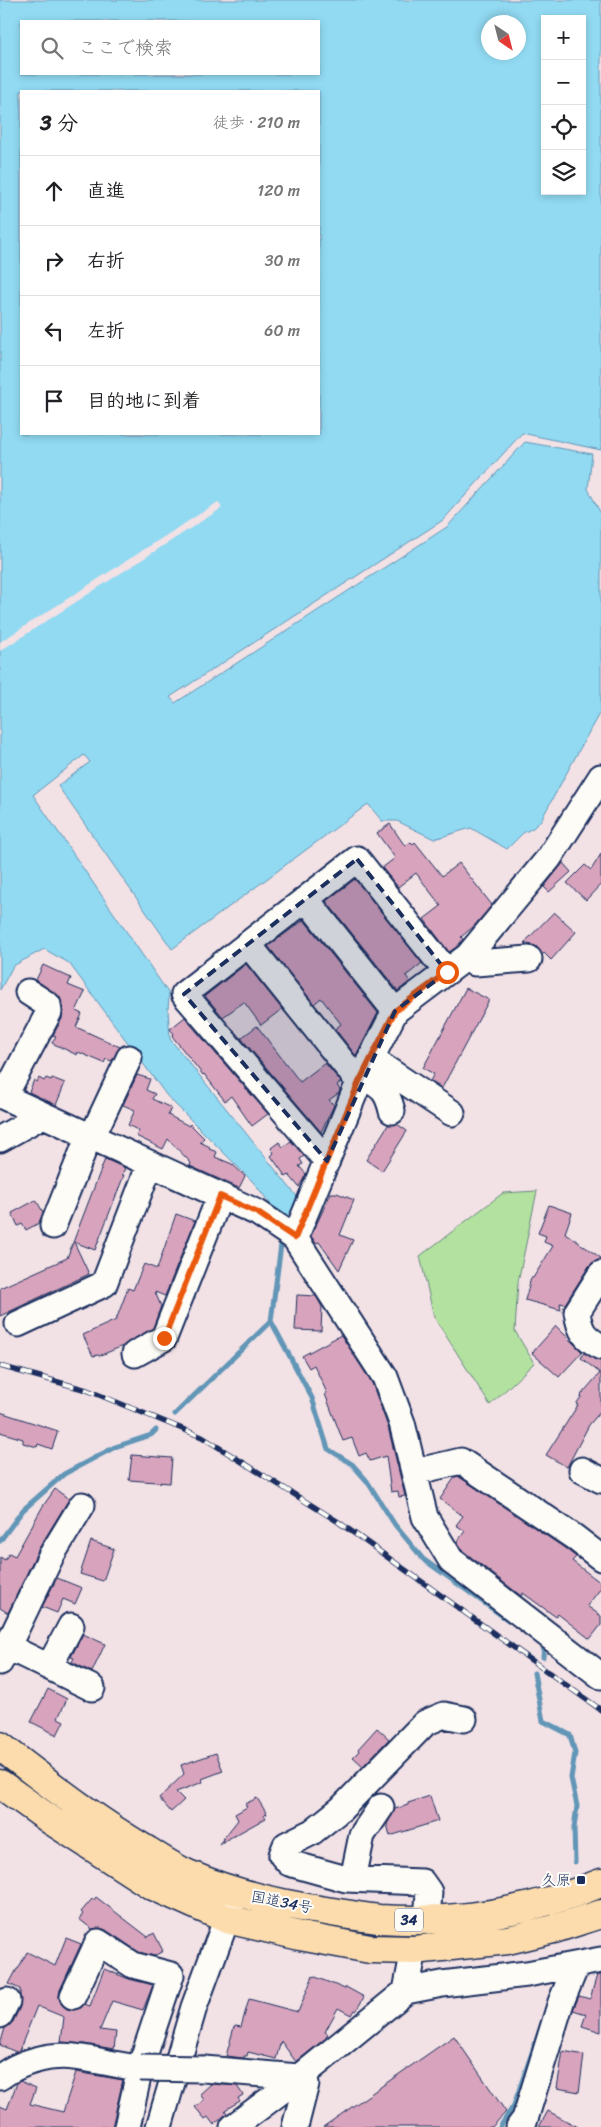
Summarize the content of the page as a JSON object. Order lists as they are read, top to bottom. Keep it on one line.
{"streets":{"highway":["国道34号","34"]},"places":{"transit":["久原"]},"north":"bottom right","page":{"map_buttons":["+","−"],"search":"ここで検索","heading":["3 分","徒歩 · 210 m"],"list":[["直進","120 m"],["右折","30 m"],["左折","60 m"],"目的地に到着"]}}
